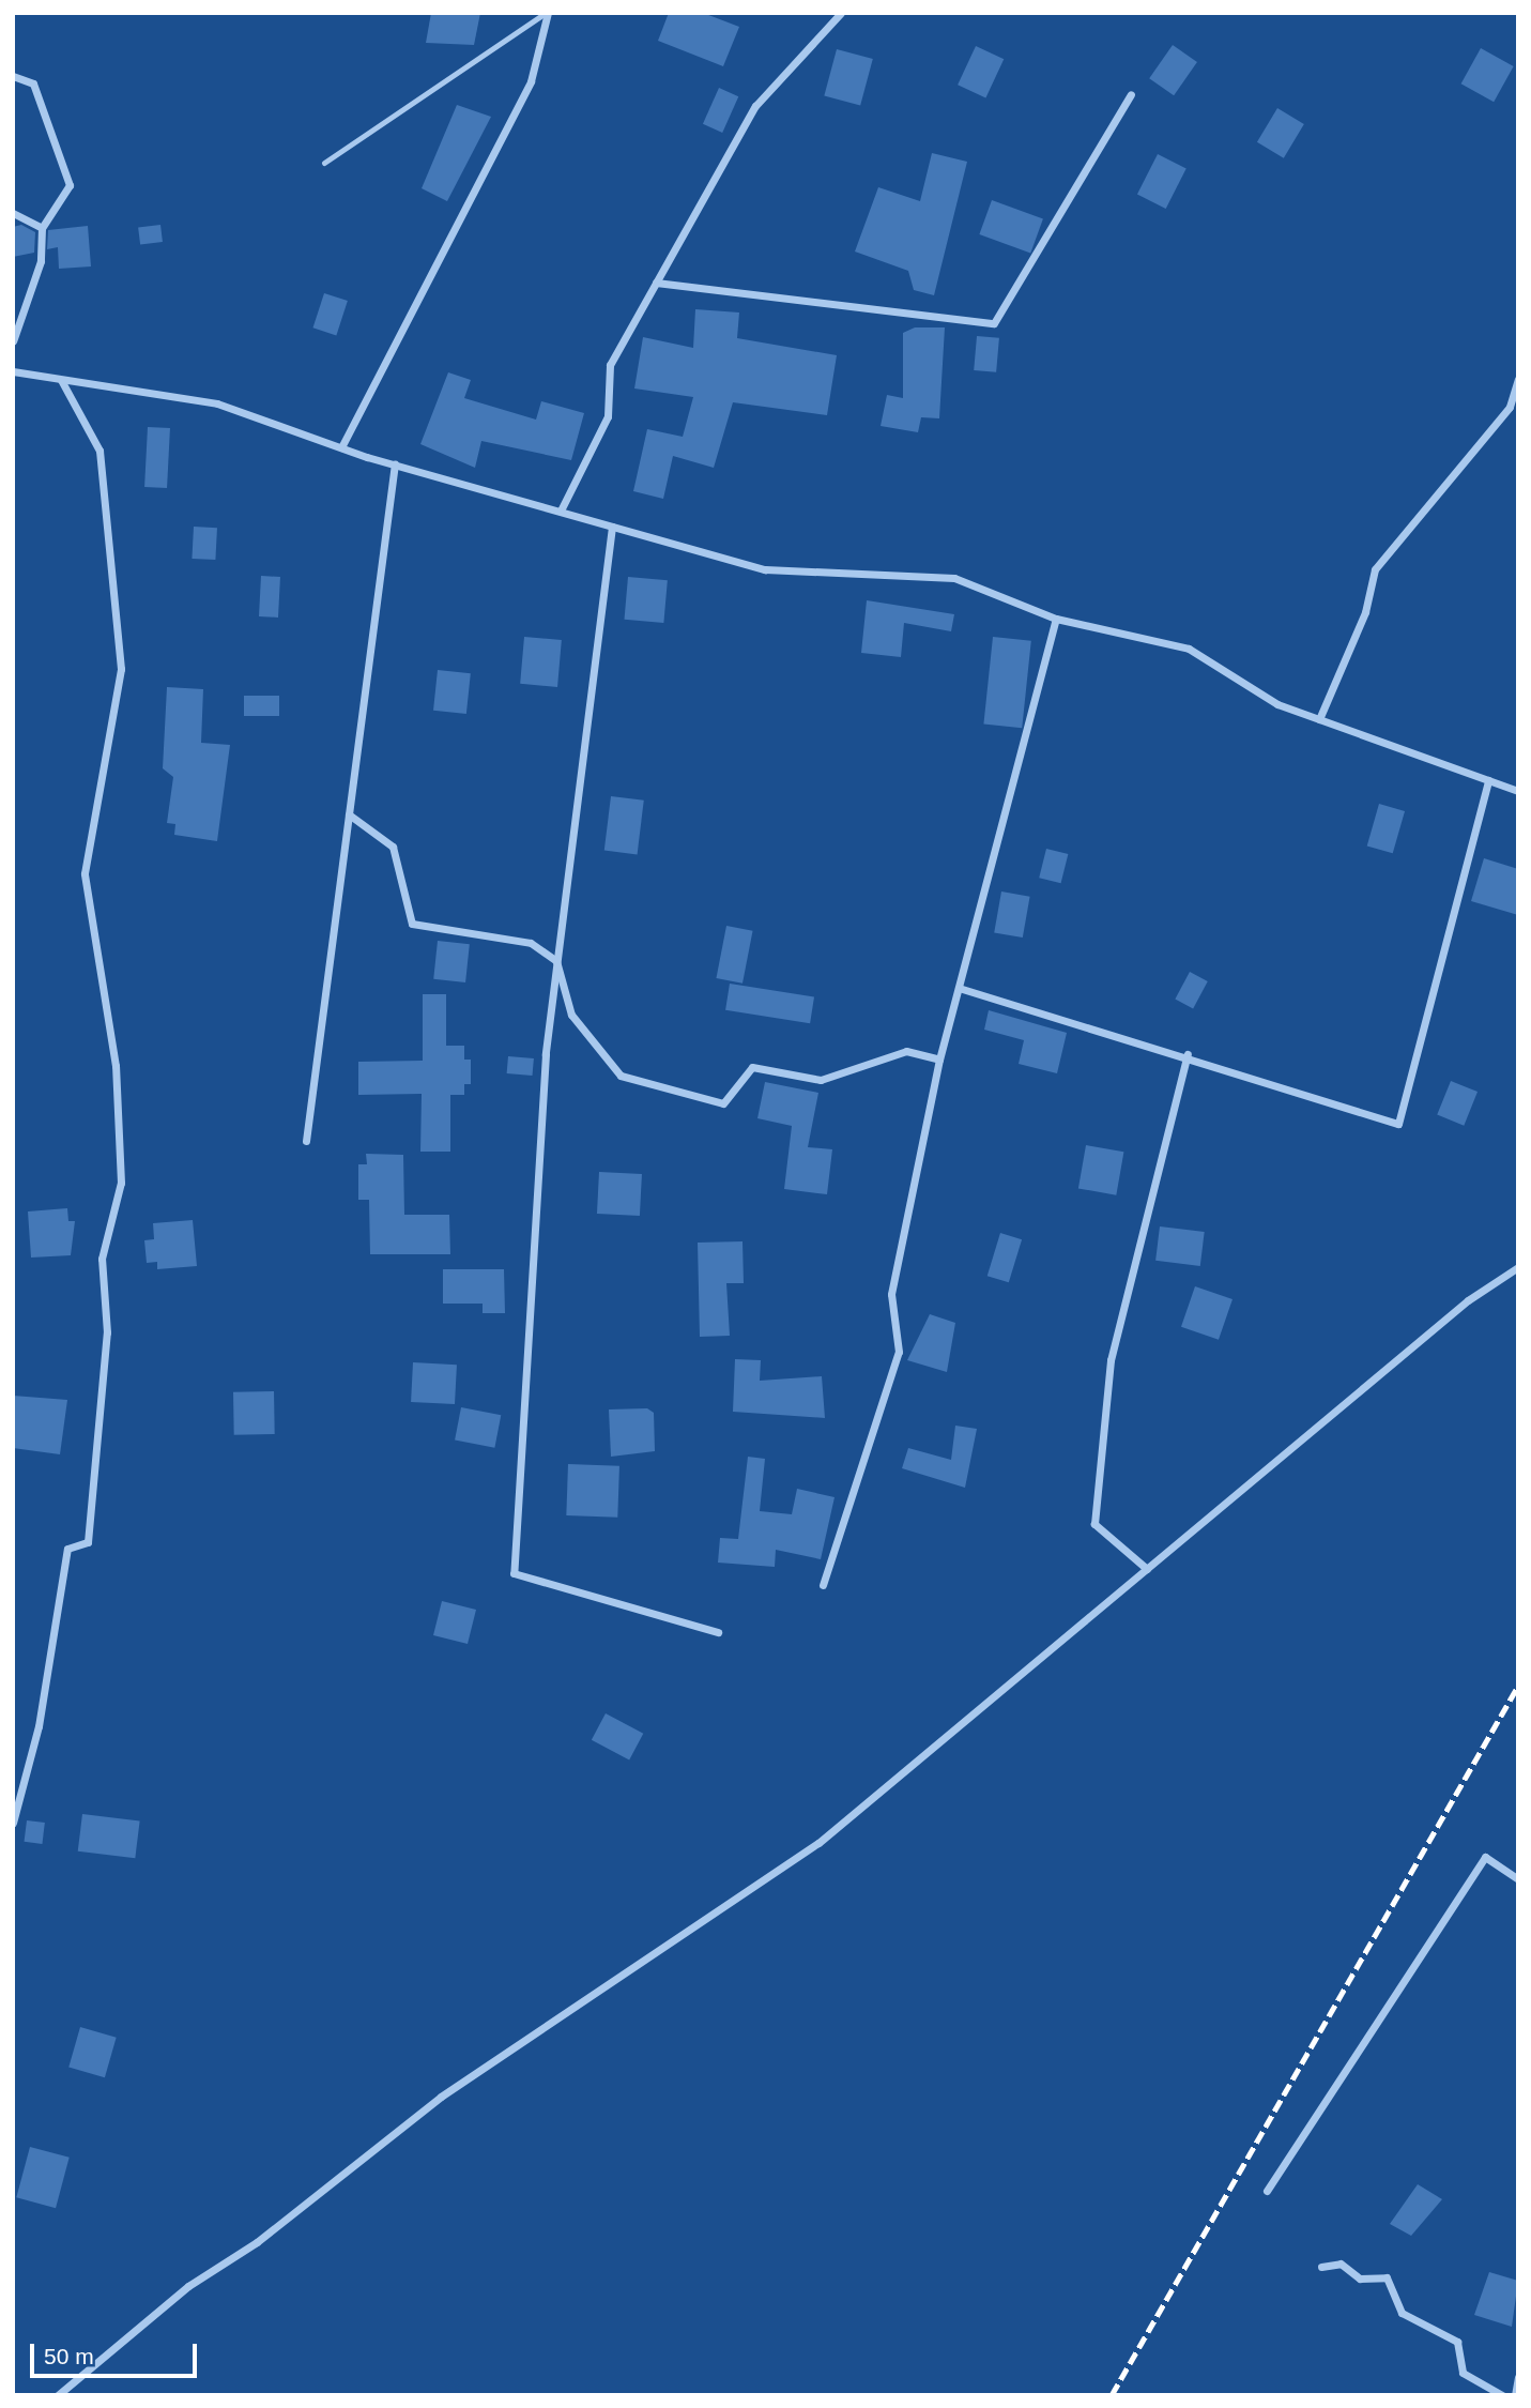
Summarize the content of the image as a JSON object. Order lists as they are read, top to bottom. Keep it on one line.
{"scale_bar":"50 m"}
